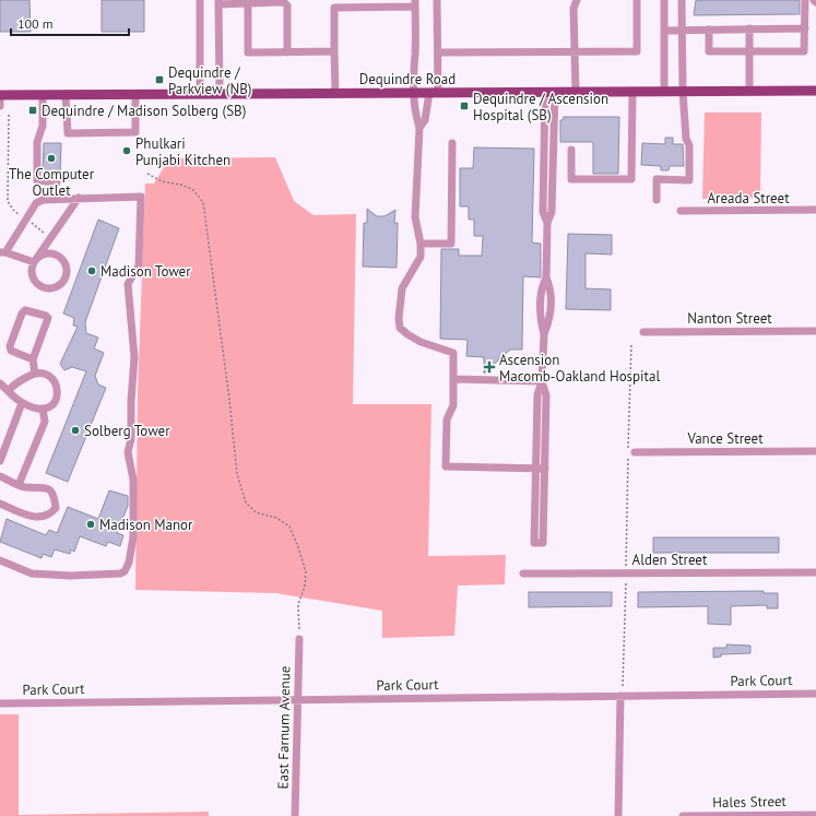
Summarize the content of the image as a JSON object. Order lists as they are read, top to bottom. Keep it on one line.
{"streets":{"main road":["Dequindre Road"],"street":["Areada Street","Nanton Street","Vance Street","Alden Street","Park Court","East Farnum Avenue","Hales Street"]},"crossings":[["Park Court","East Farnum Avenue"]],"places":{"transit":["Dequindre / Parkview (NB)","Dequindre / Ascension Hospital (SB)","Dequindre / Madison Solberg (SB)"],"other":["Phulkari Punjabi Kitchen","The Computer Outlet","Madison Tower","Solberg Tower","Madison Manor"],"health":["Ascension Macomb-Oakland Hospital"]},"scale_bar":"100 m"}
